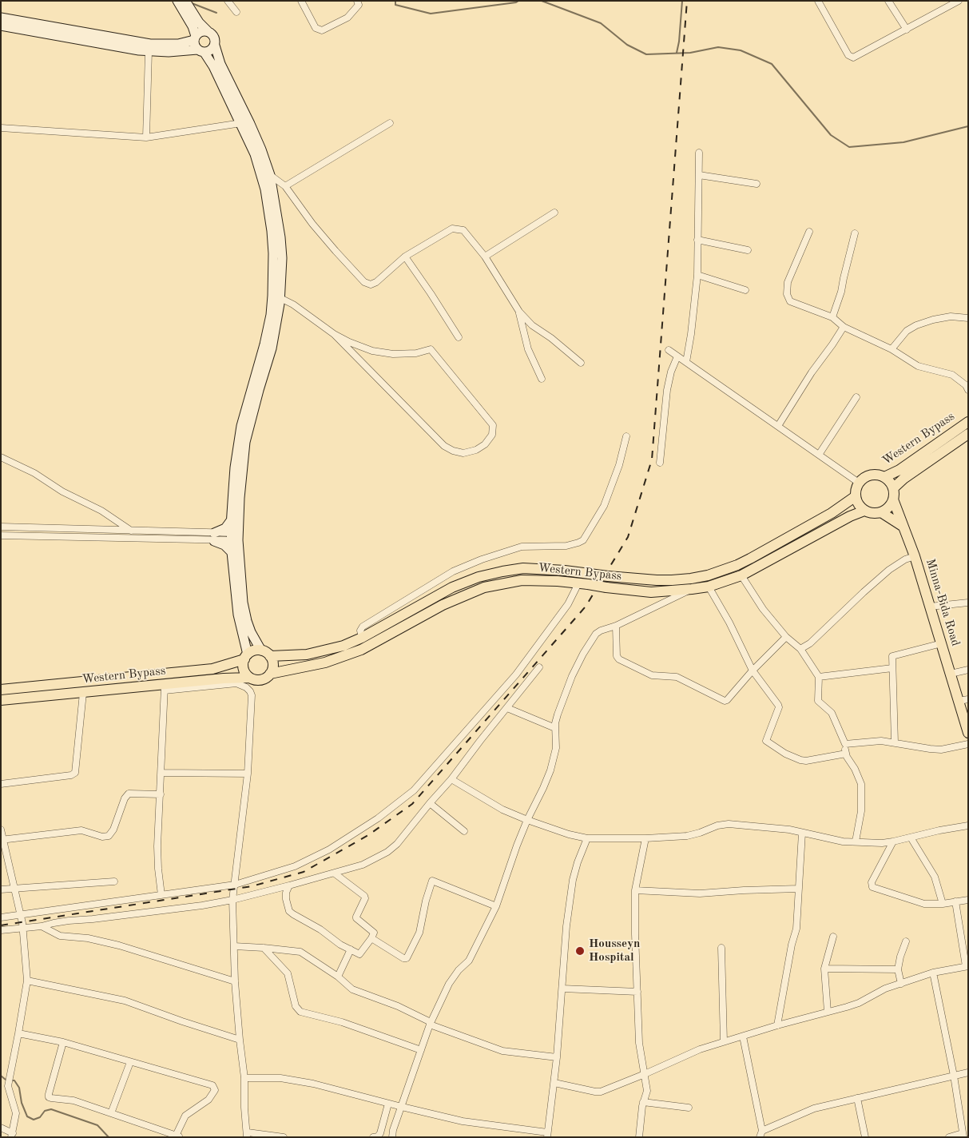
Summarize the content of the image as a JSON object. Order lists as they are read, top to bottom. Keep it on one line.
{"streets":{"main road":["Western Bypass","Minna-Bida Road"]},"crossings":[["Western Bypass","Minna-Bida Road"]],"places":["Housseyn Hospital"]}
